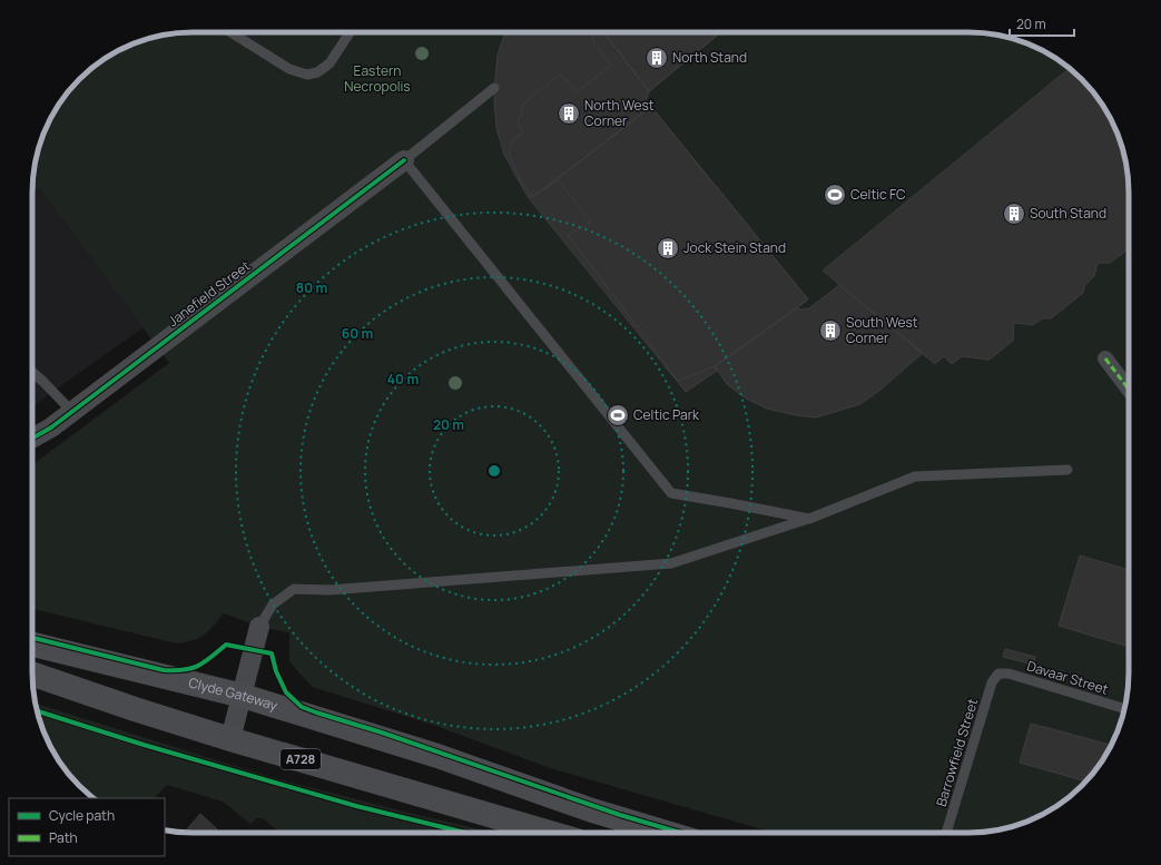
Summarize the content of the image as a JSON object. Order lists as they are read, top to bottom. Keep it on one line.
{"streets":{"main road":["Clyde Gateway","A728"],"street":["Janefield Street"],"lane":["Davaar Street","Barrowfield Street"]},"crossings":[["Davaar Street","Barrowfield Street"]],"parks":["Eastern Necropolis"],"places":{"building":["North Stand","North West Corner","South Stand","Jock Stein Stand","South West Corner"],"sports":["Celtic FC","Celtic Park"]},"legend":["Cycle path","Path"],"scale_bar":"20 m","rings":["80 m","60 m","40 m","20 m"]}
